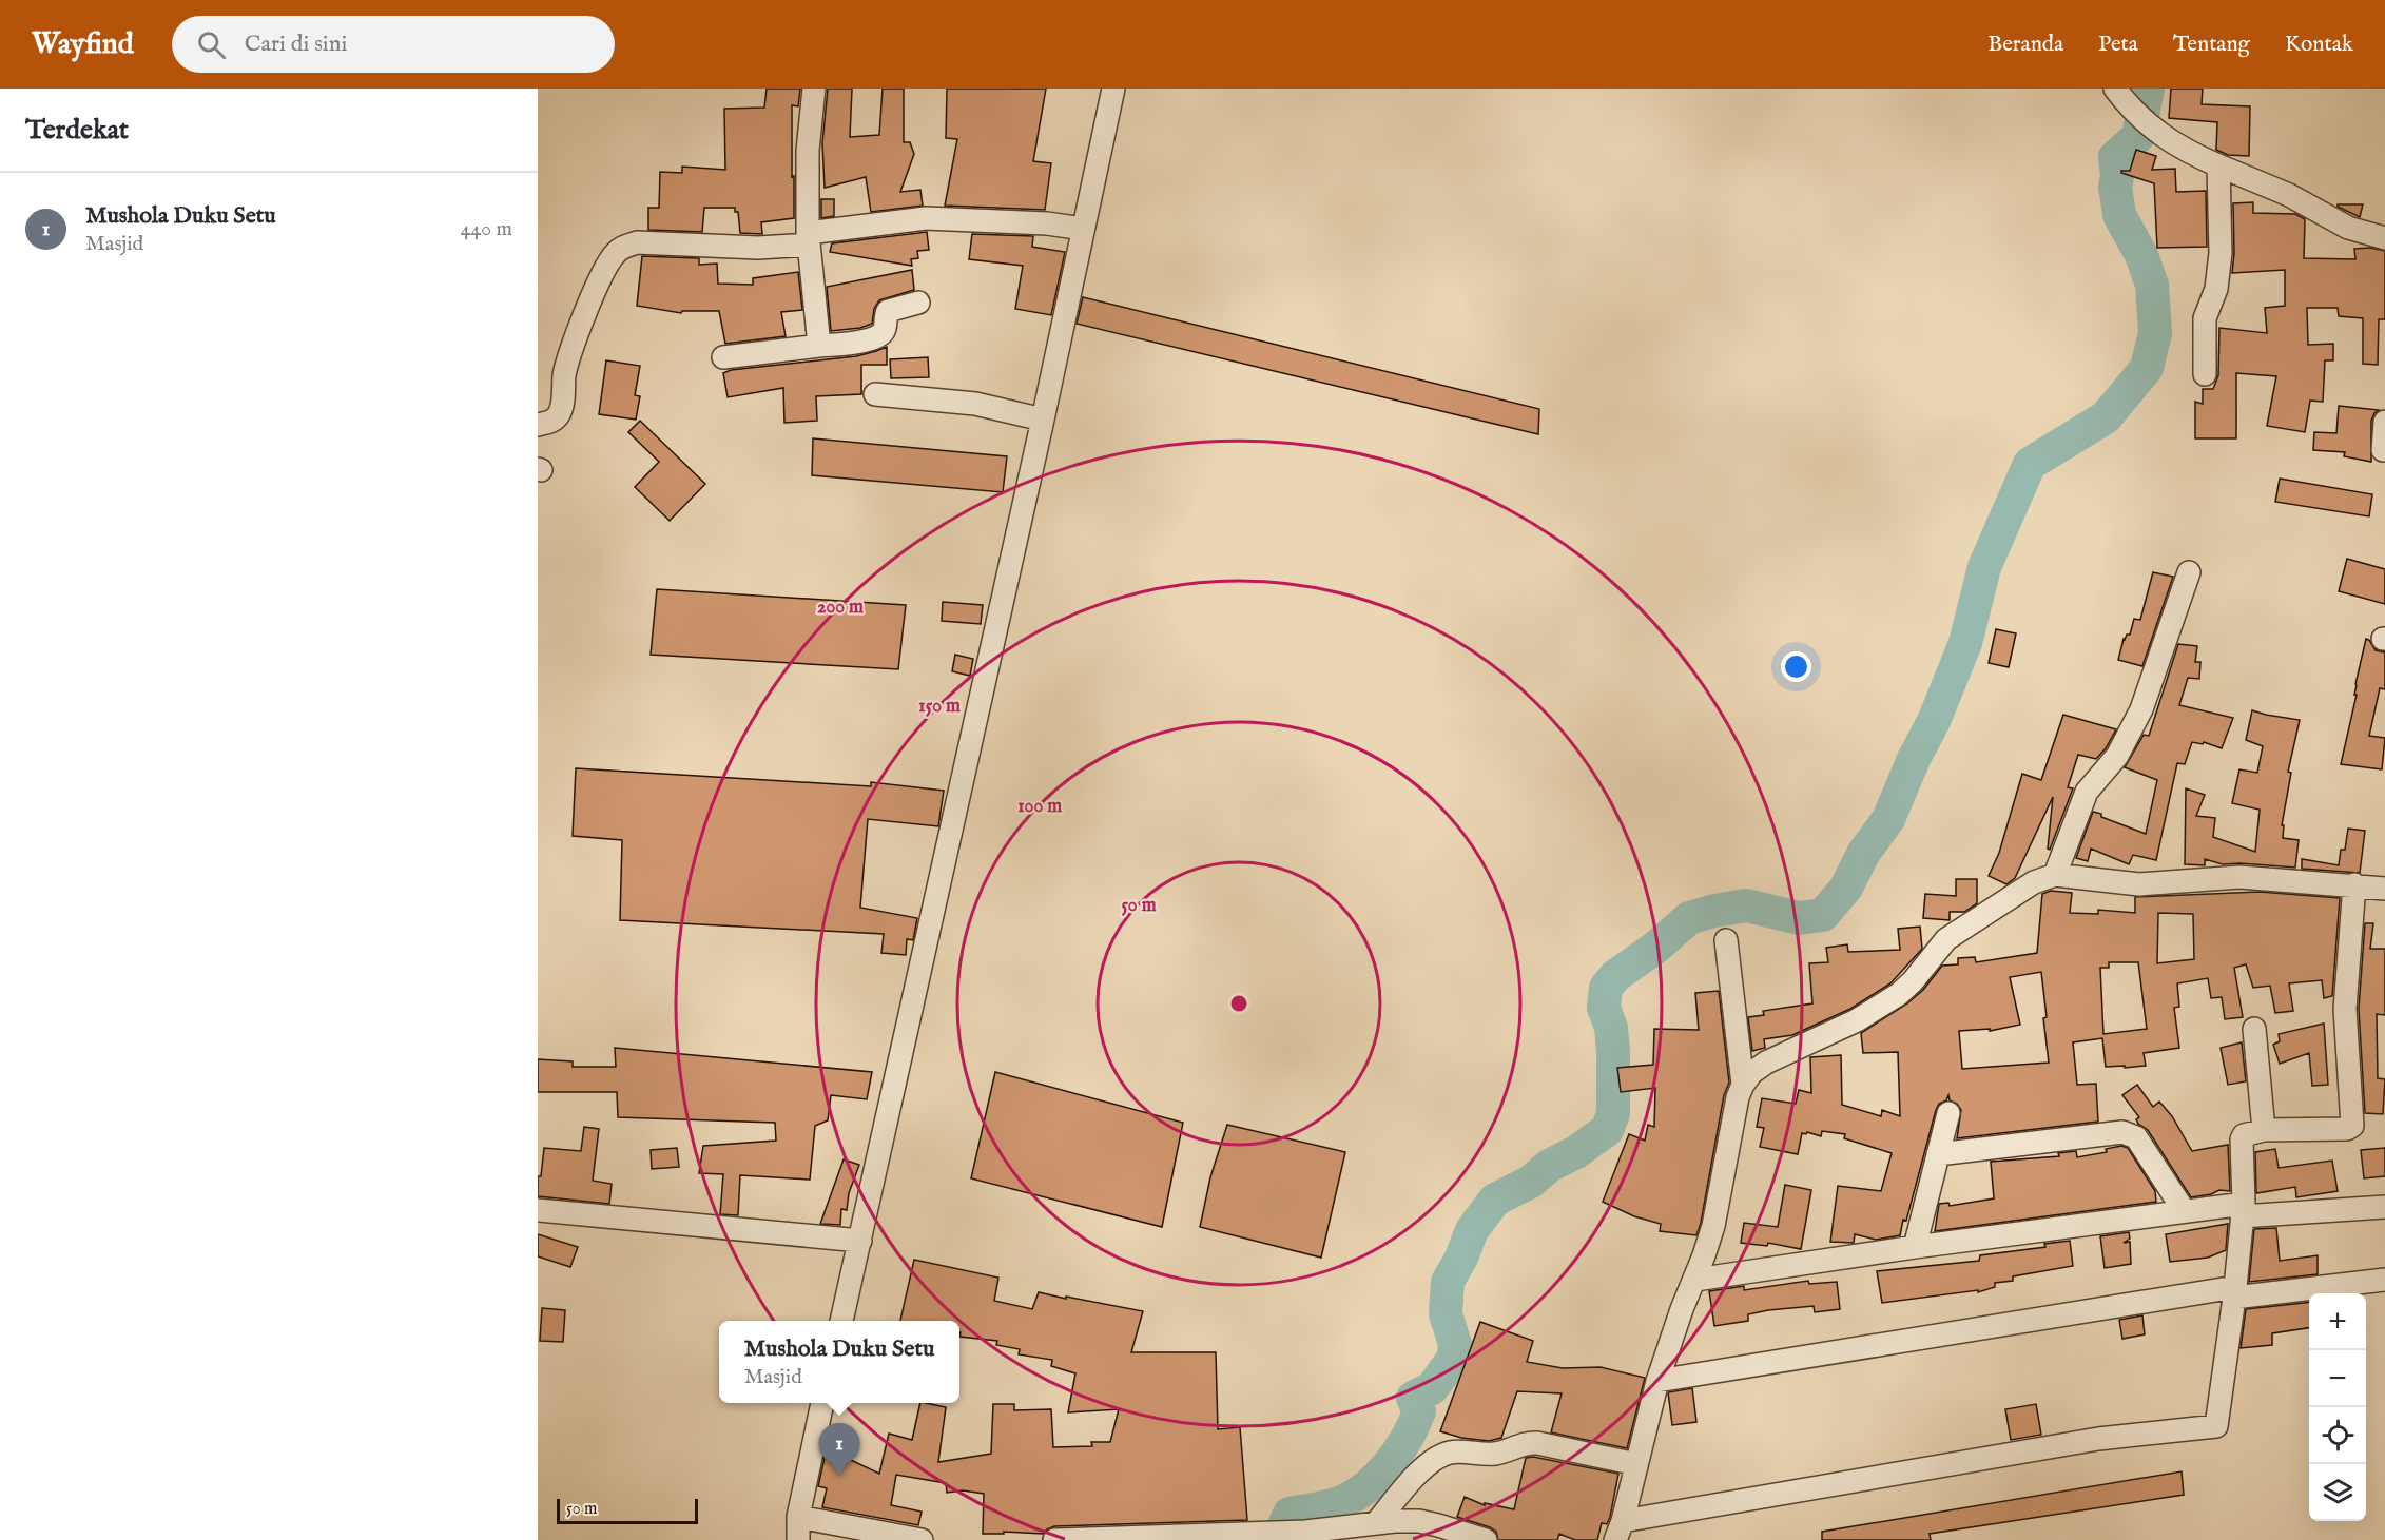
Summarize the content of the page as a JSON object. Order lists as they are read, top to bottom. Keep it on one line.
{"scale_bar":"50 m","page":{"header":"Wayfind","search":"Cari di sini","nav":["Beranda","Peta","Tentang","Kontak"],"heading":"Terdekat","list":[{"mark":"1","name":"Mushola Duku Setu","note":"Masjid","value":"440 m"}],"map_buttons":["+","−"],"popup":["Mushola Duku Setu","Masjid"],"pins":"1","scale":"50 m"},"rings":["200 m","150 m","100 m","50 m"]}
